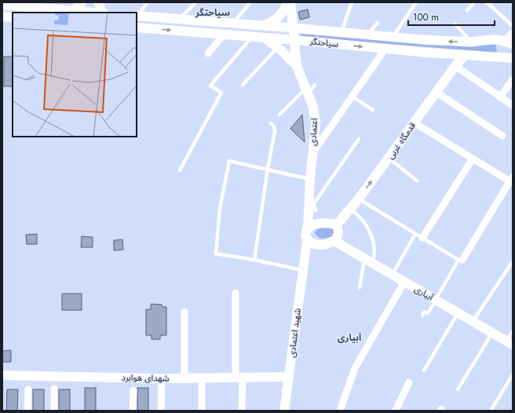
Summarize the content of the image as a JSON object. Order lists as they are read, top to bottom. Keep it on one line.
{"streets":{"street":["سیاحتگر","اعتمادی","قدمگاه غربی","آبیاری","شهید اعتمادی","شهدای هوابرد"]},"crossings":[["سیاحتگر","اعتمادی"],["سیاحتگر","قدمگاه غربی"],["اعتمادی","شهید اعتمادی"],["شهید اعتمادی","شهدای هوابرد"]],"districts":["سیاحتگر","آبیاری"],"scale_bar":"100 m"}
